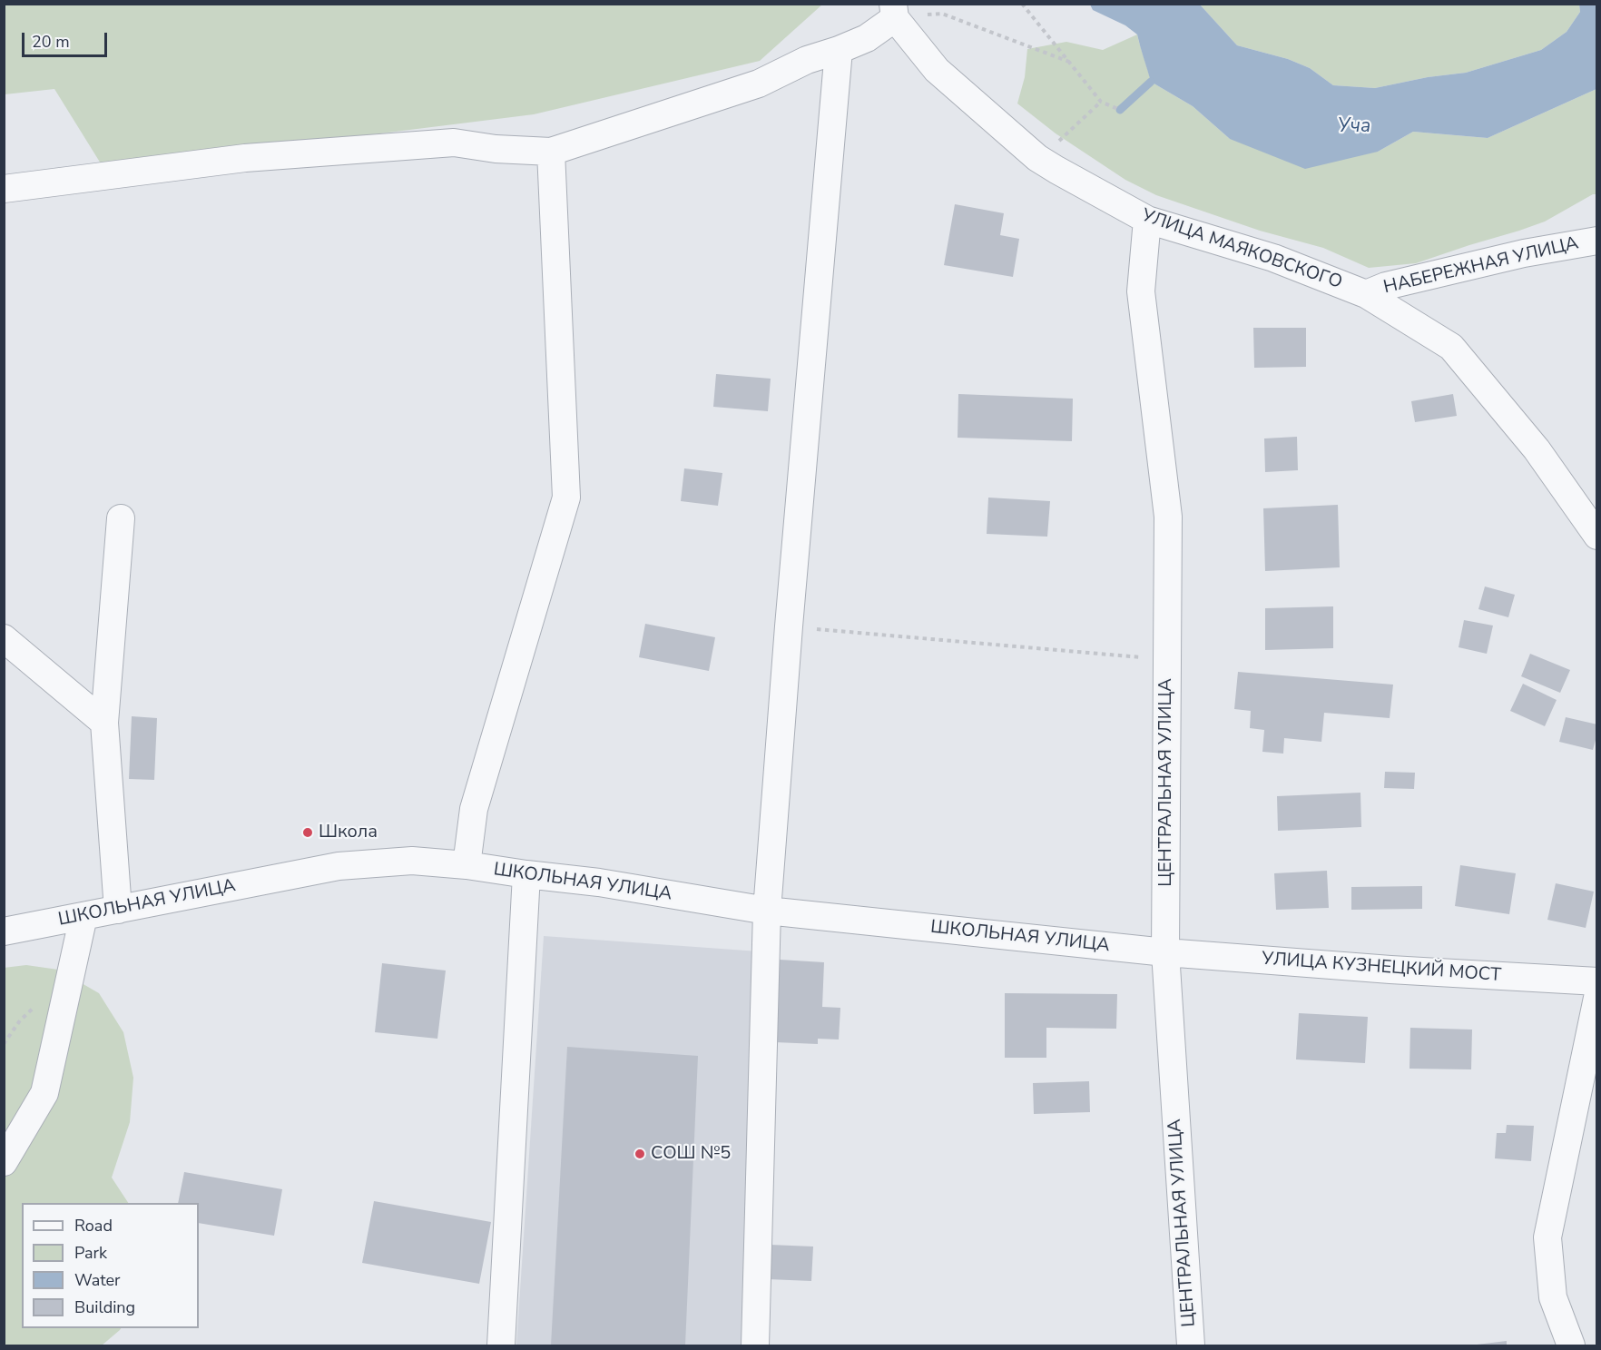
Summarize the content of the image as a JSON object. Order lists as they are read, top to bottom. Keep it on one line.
{"streets":{"street":["УЛИЦА МАЯКОВСКОГО","НАБЕРЕЖНАЯ УЛИЦА","ЦЕНТРАЛЬНАЯ УЛИЦА","ШКОЛЬНАЯ УЛИЦА","УЛИЦА КУЗНЕЦКИЙ МОСТ"]},"crossings":[["УЛИЦА МАЯКОВСКОГО","НАБЕРЕЖНАЯ УЛИЦА"],["УЛИЦА МАЯКОВСКОГО","ЦЕНТРАЛЬНАЯ УЛИЦА"],["ЦЕНТРАЛЬНАЯ УЛИЦА","ШКОЛЬНАЯ УЛИЦА"],["ЦЕНТРАЛЬНАЯ УЛИЦА","УЛИЦА КУЗНЕЦКИЙ МОСТ"],["ШКОЛЬНАЯ УЛИЦА","УЛИЦА КУЗНЕЦКИЙ МОСТ"]],"water":["Уча"],"places":["Школа","СОШ №5"],"legend":["Road","Park","Water","Building"],"scale_bar":"20 m"}
